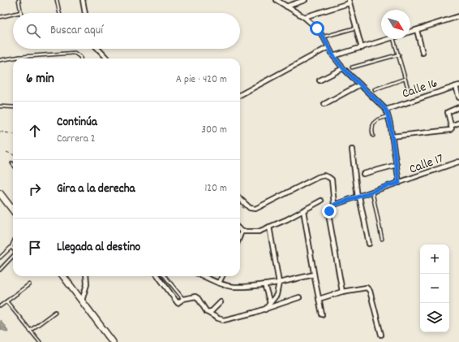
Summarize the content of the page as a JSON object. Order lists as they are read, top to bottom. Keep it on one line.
{"streets":{"street":["Calle 16","Calle 17"]},"north":"bottom right","page":{"search":"Buscar aquí","heading":["6 min","A pie · 420 m"],"list":[["Continúa","Carrera 2","300 m"],["Gira a la derecha","120 m"],"Llegada al destino"],"map_buttons":["+","−"]}}
